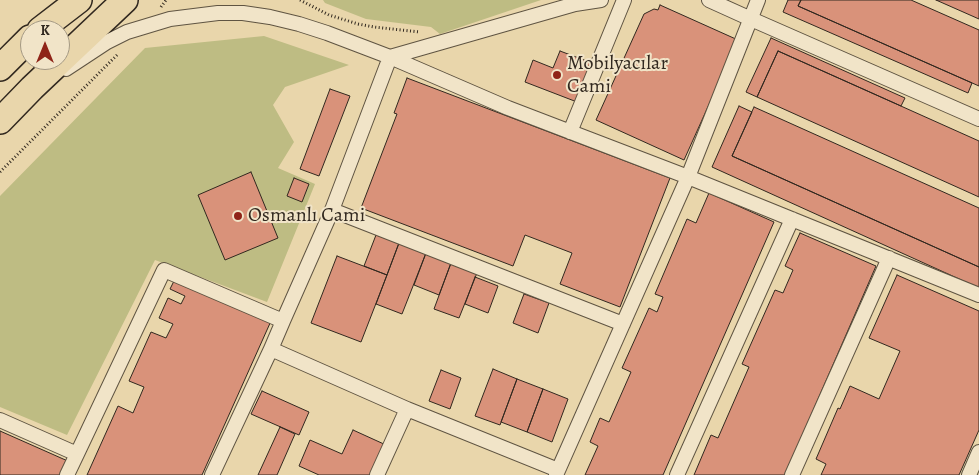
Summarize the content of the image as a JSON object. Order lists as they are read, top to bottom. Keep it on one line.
{"places":["Mobilyacılar Cami","Osmanlı Cami"],"north":"top"}
